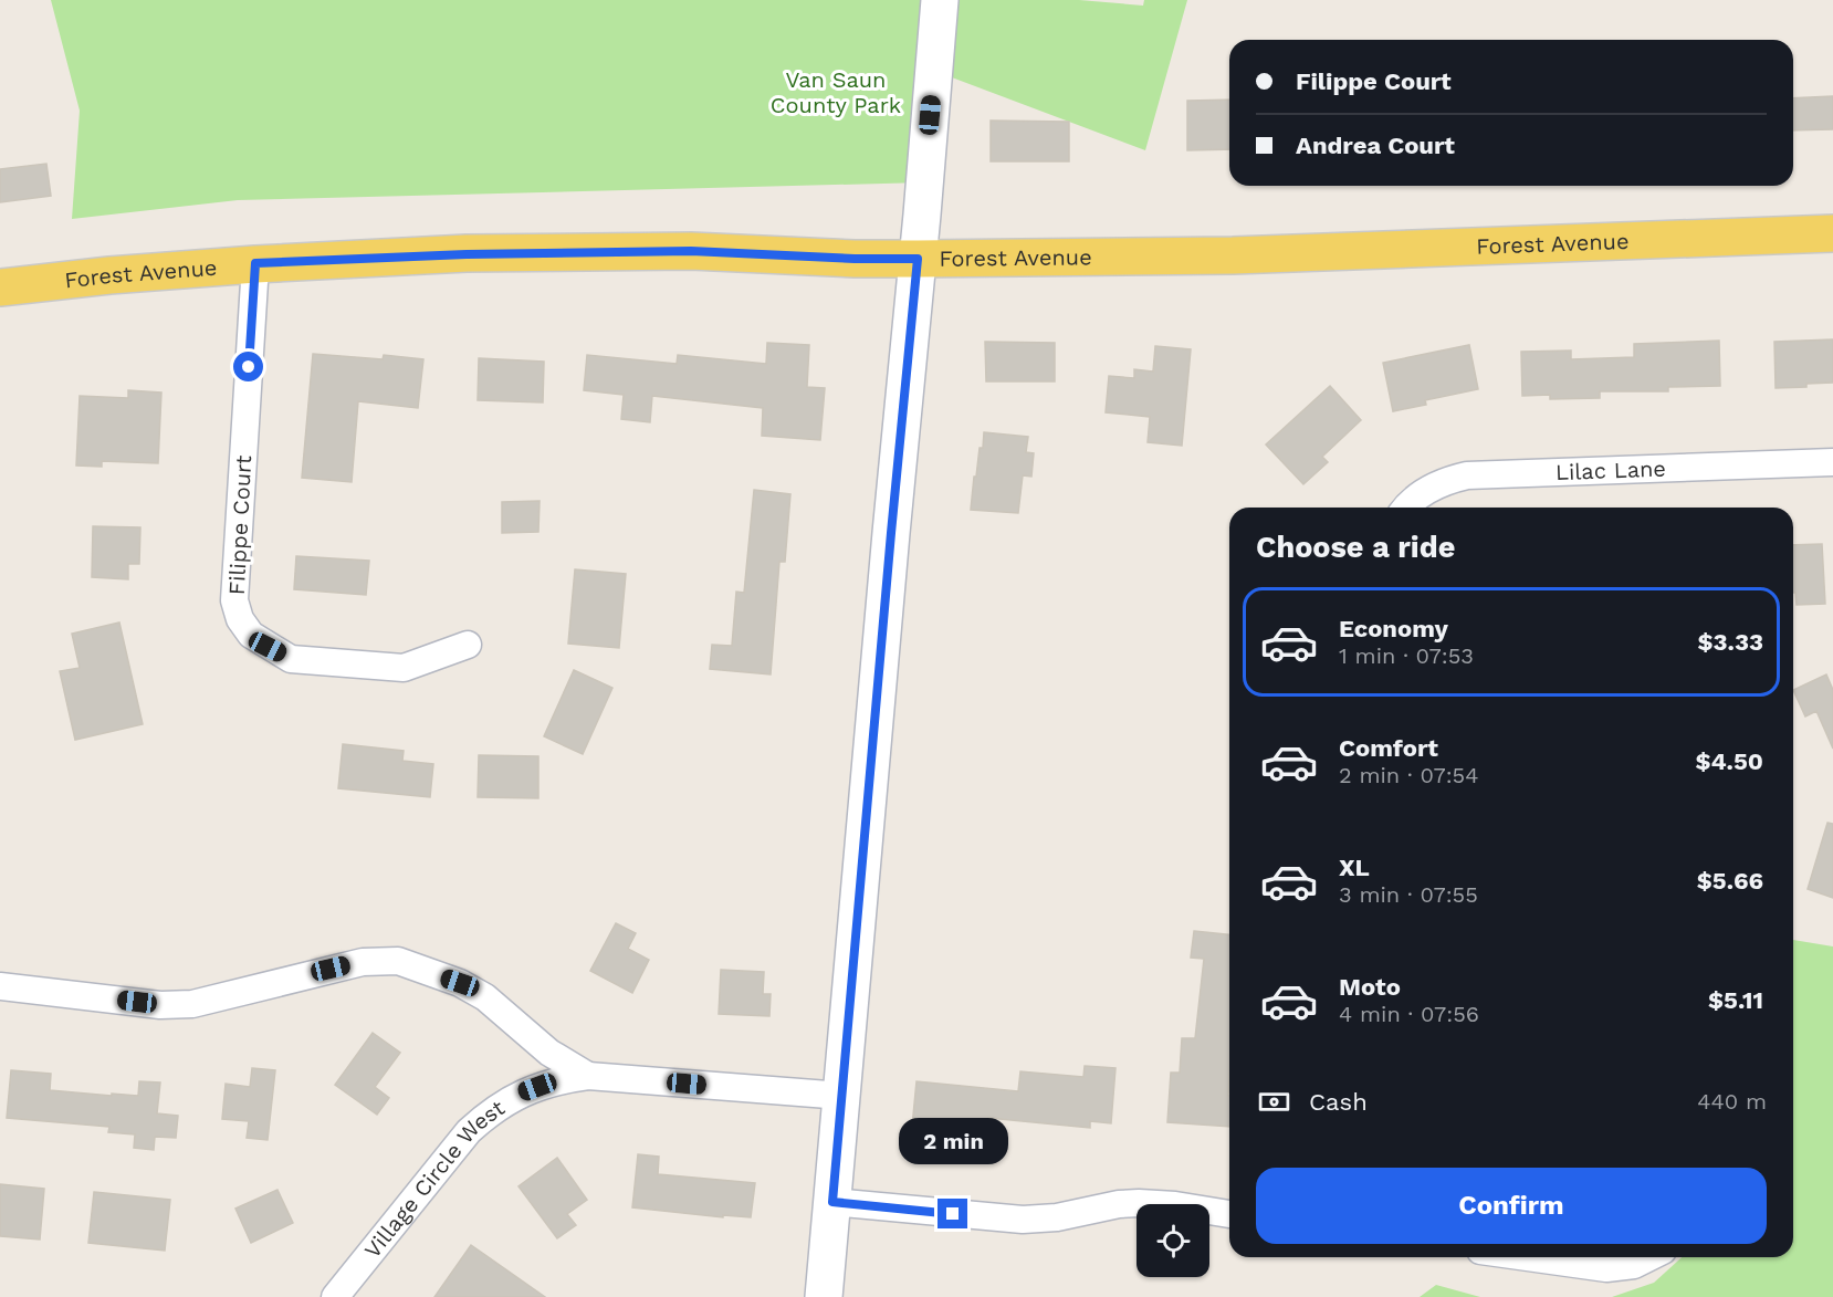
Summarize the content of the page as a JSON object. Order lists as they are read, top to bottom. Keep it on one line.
{"streets":{"main road":["Forest Avenue"],"street":["Lilac Lane","Filippe Court","Village Circle West"]},"crossings":[["Forest Avenue","Filippe Court"]],"parks":["Van Saun County Park"],"page":{"banner":["Filippe Court","Andrea Court"],"heading":"Choose a ride","list":[{"name":"Economy","note":"1 min · 07:53","value":"$3.33"},{"name":"Comfort","note":"2 min · 07:54","value":"$4.50"},{"name":"XL","note":"3 min · 07:55","value":"$5.66"},{"name":"Moto","note":"4 min · 07:56","value":"$5.11"}],"pay":["Cash","440 m"],"bubble":"2 min","buttons":"Confirm"}}
